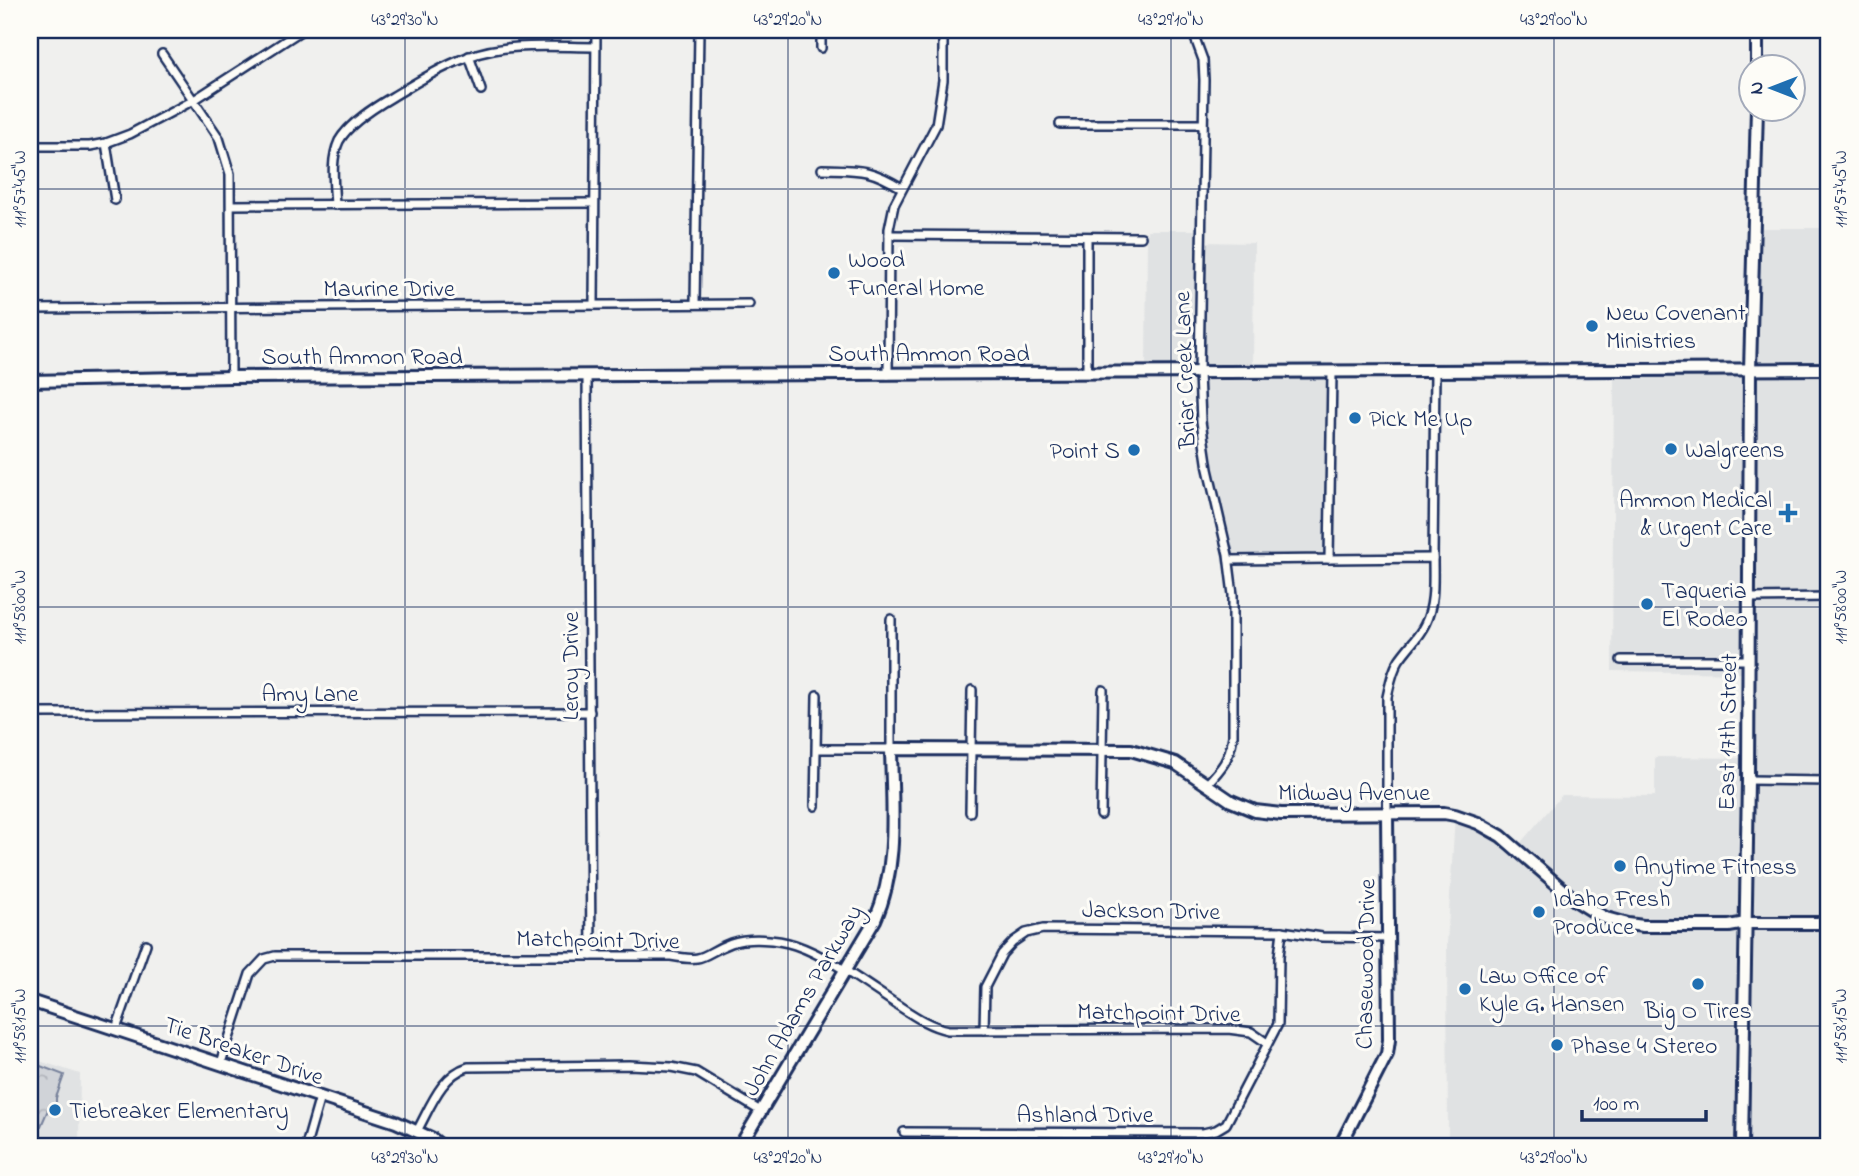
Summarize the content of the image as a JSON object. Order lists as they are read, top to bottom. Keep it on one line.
{"streets":{"main road":["South Ammon Road","East 17th Street","Midway Avenue","Chasewood Drive","John Adams Parkway","Tie Breaker Drive"],"street":["Maurine Drive","Briar Creek Lane","Leroy Drive","Amy Lane","Jackson Drive","Matchpoint Drive","Ashland Drive"]},"crossings":[["South Ammon Road","Briar Creek Lane"],["South Ammon Road","Leroy Drive"],["South Ammon Road","East 17th Street"],["Briar Creek Lane","Midway Avenue"],["Leroy Drive","Amy Lane"],["Leroy Drive","Matchpoint Drive"],["East 17th Street","Midway Avenue"],["Midway Avenue","Chasewood Drive"],["Midway Avenue","John Adams Parkway"],["Jackson Drive","Matchpoint Drive"],["Jackson Drive","Chasewood Drive"],["Jackson Drive","Ashland Drive"],["Matchpoint Drive","John Adams Parkway"],["Matchpoint Drive","Tie Breaker Drive"],["Matchpoint Drive","Ashland Drive"]],"places":{"other":["Wood Funeral Home","New Covenant Ministries","Pick Me Up","Walgreens","Point S","Taqueria El Rodeo","Anytime Fitness","Idaho Fresh Produce","Big O Tires","Law Office of Kyle G. Hansen","Phase 4 Stereo","Tiebreaker Elementary"],"health":["Ammon Medical & Urgent Care"]},"scale_bar":"100 m","north":"left","coordinates":["43°29'30\"N","43°29'20\"N","43°29'10\"N","43°29'00\"N","111°57'45\"W","111°58'00\"W","111°58'15\"W"]}
